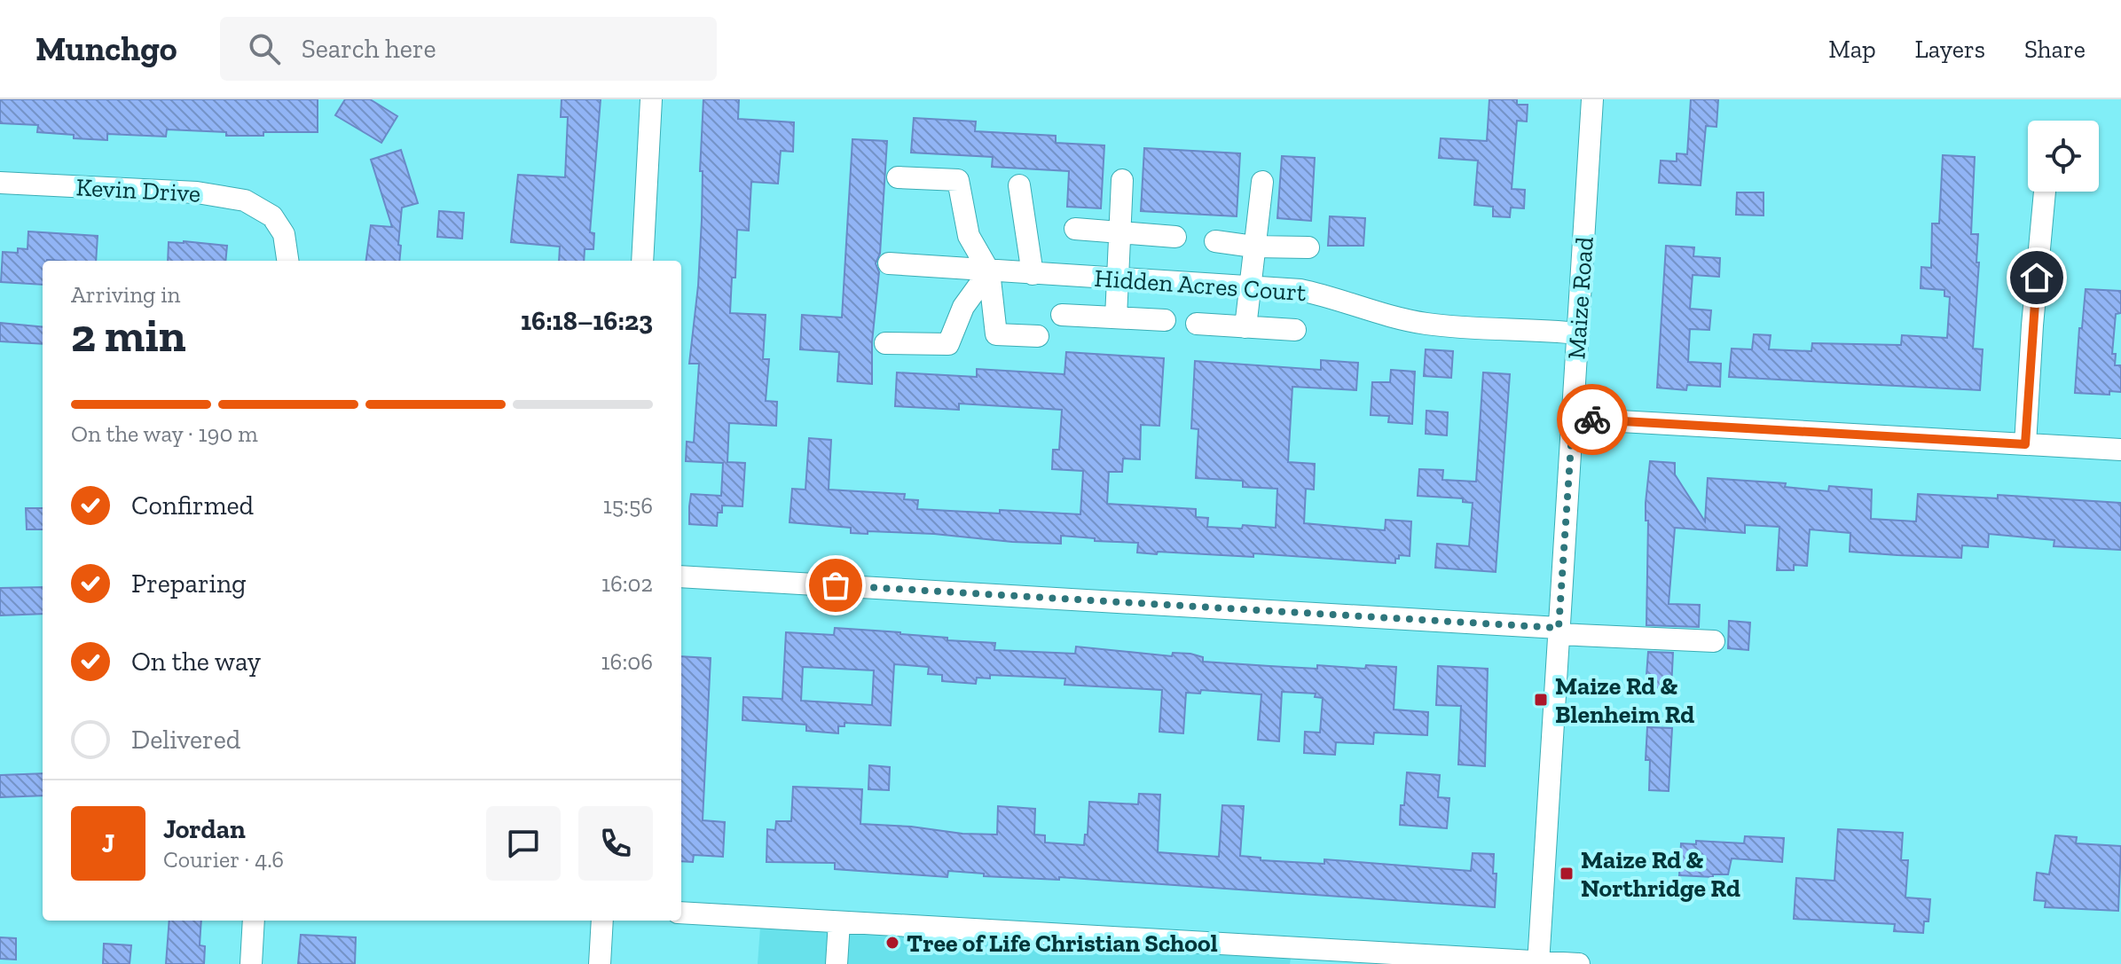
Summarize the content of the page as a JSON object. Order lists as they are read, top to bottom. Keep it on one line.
{"streets":{"street":["Kevin Drive","Hidden Acres Court","Maize Road"]},"crossings":[["Hidden Acres Court","Maize Road"]],"places":{"transit":["Maize Rd & Blenheim Rd","Maize Rd & Northridge Rd"],"other":["Tree of Life Christian School"]},"page":{"header":"Munchgo","search":"Search here","nav":["Map","Layers","Share"],"heading":["2 min","Arriving in","16:18–16:23"],"panel":["Jordan","Courier · 4.6"],"bar":"On the way · 190 m","list":[["Confirmed","15:56"],["Preparing","16:02"],["On the way","16:06"],"Delivered"],"round":"J"}}
